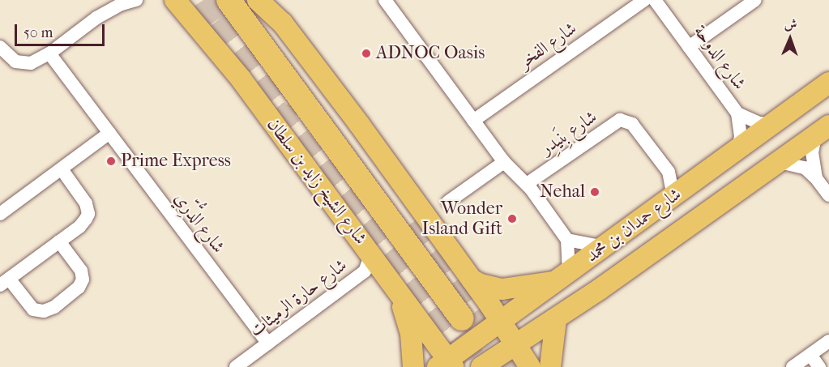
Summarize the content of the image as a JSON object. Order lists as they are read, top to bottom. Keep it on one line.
{"streets":{"main road":["شارع الشيخ زايد بن سلطان","شارع حمدان بن محمد"],"street":["شارع الفخر","شارع الدوحة","شارع بِنَيدِر","شارع الدُّرِّي","شارع حارة الرميثات"]},"crossings":[["شارع الدوحة","شارع حمدان بن محمد"],["شارع بِنَيدِر","شارع حمدان بن محمد"],["شارع الشيخ زايد بن سلطان","شارع حمدان بن محمد"],["شارع الشيخ زايد بن سلطان","شارع حارة الرميثات"],["شارع الدُّرِّي","شارع حارة الرميثات"]],"places":["ADNOC Oasis","Prime Express","Nehal","Wonder Island Gift"],"scale_bar":"50 m","north":"top"}
